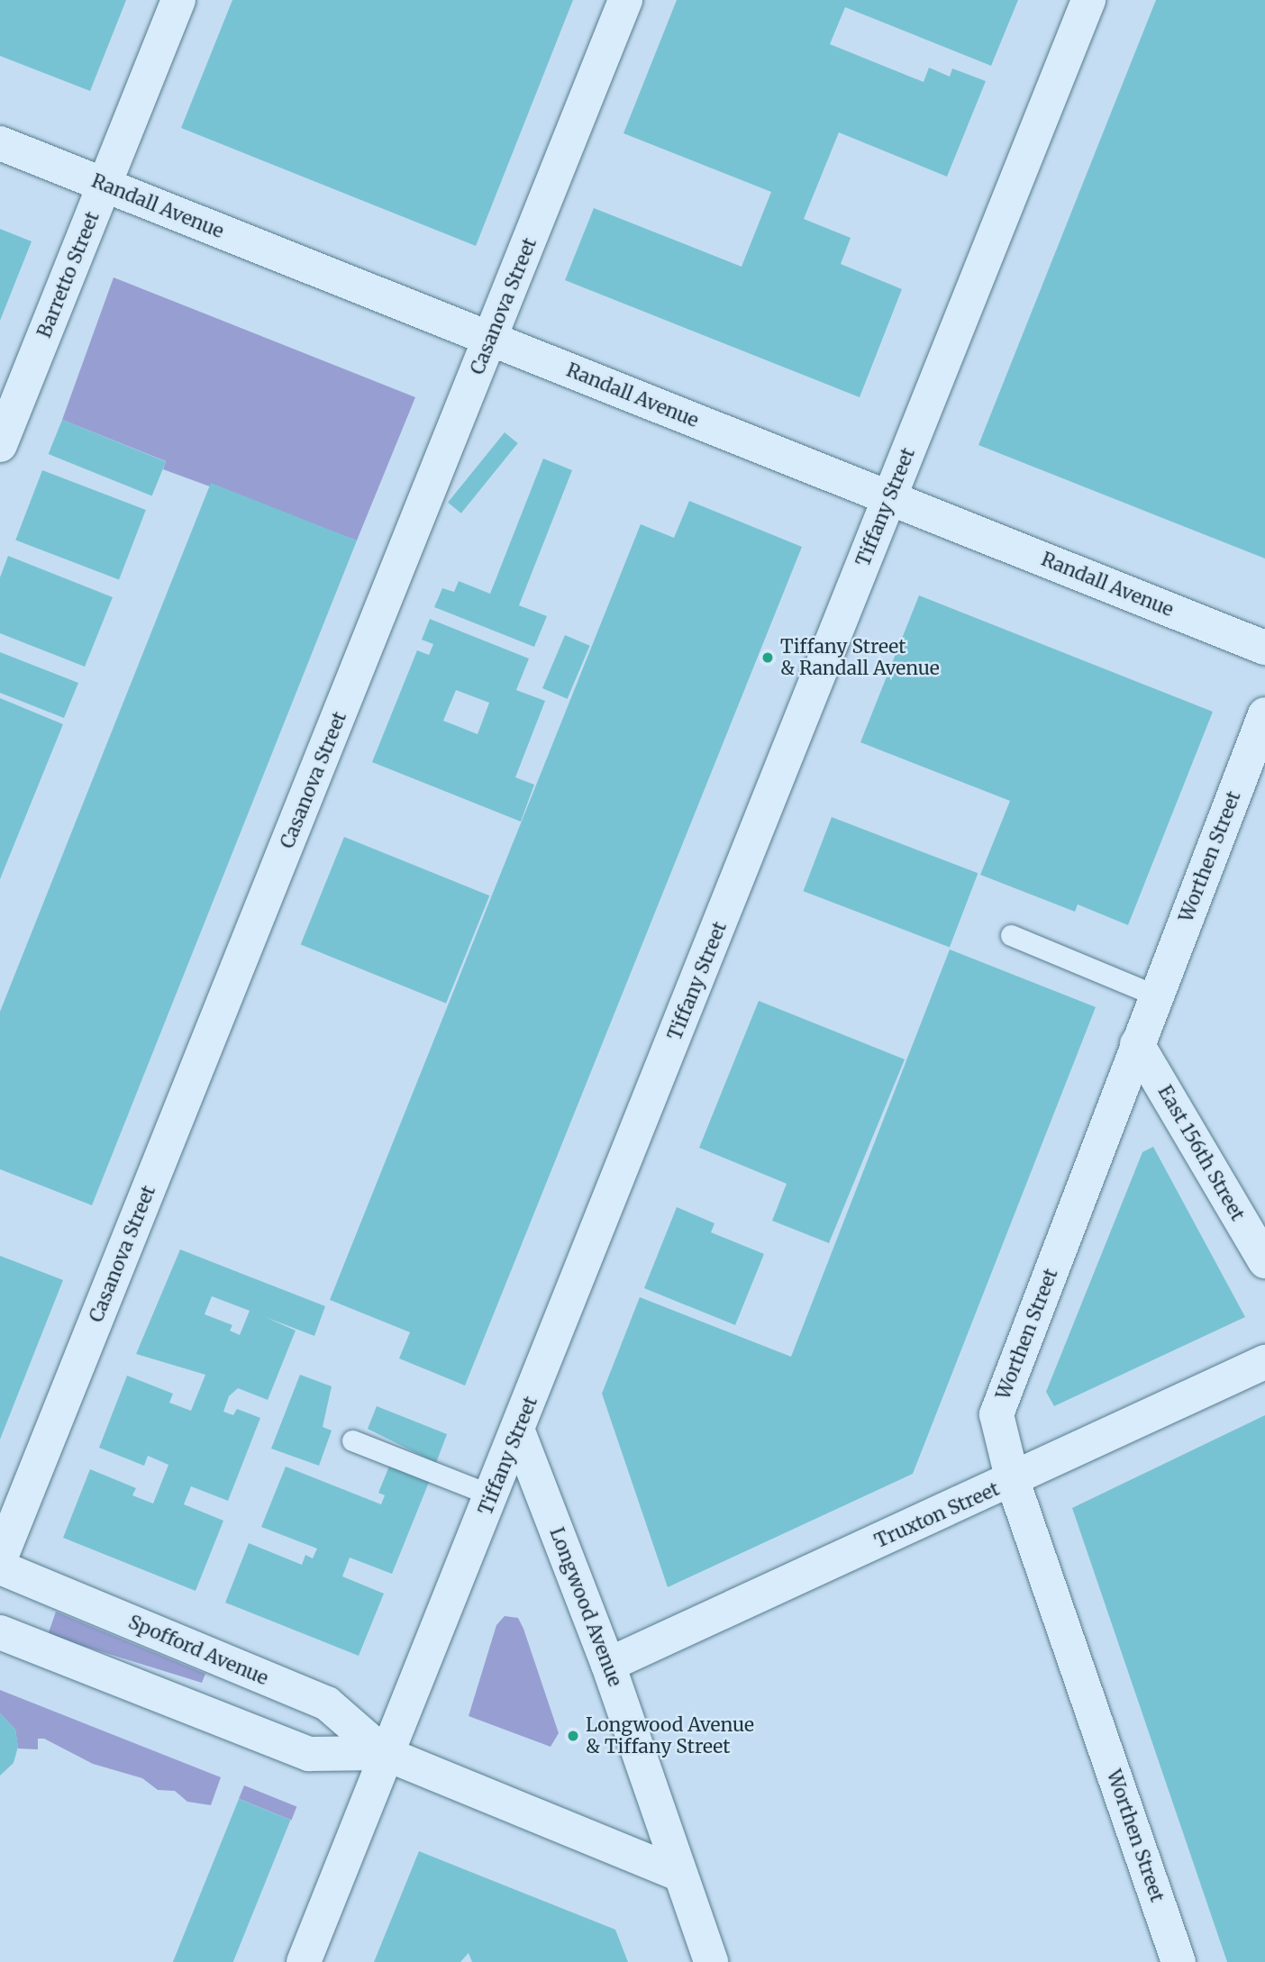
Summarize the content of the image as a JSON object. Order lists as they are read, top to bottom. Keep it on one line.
{"streets":{"street":["Randall Avenue","Barretto Street","Casanova Street","Tiffany Street","Worthen Street","East 156th Street","Truxton Street","Longwood Avenue","Spofford Avenue"]},"crossings":[["Randall Avenue","Barretto Street"],["Randall Avenue","Casanova Street"],["Randall Avenue","Tiffany Street"],["Tiffany Street","Longwood Avenue"],["Tiffany Street","Spofford Avenue"],["Worthen Street","East 156th Street"],["Worthen Street","Truxton Street"],["Truxton Street","Longwood Avenue"],["Longwood Avenue","Spofford Avenue"]],"places":["Tiffany Street & Randall Avenue","Longwood Avenue & Tiffany Street"]}
